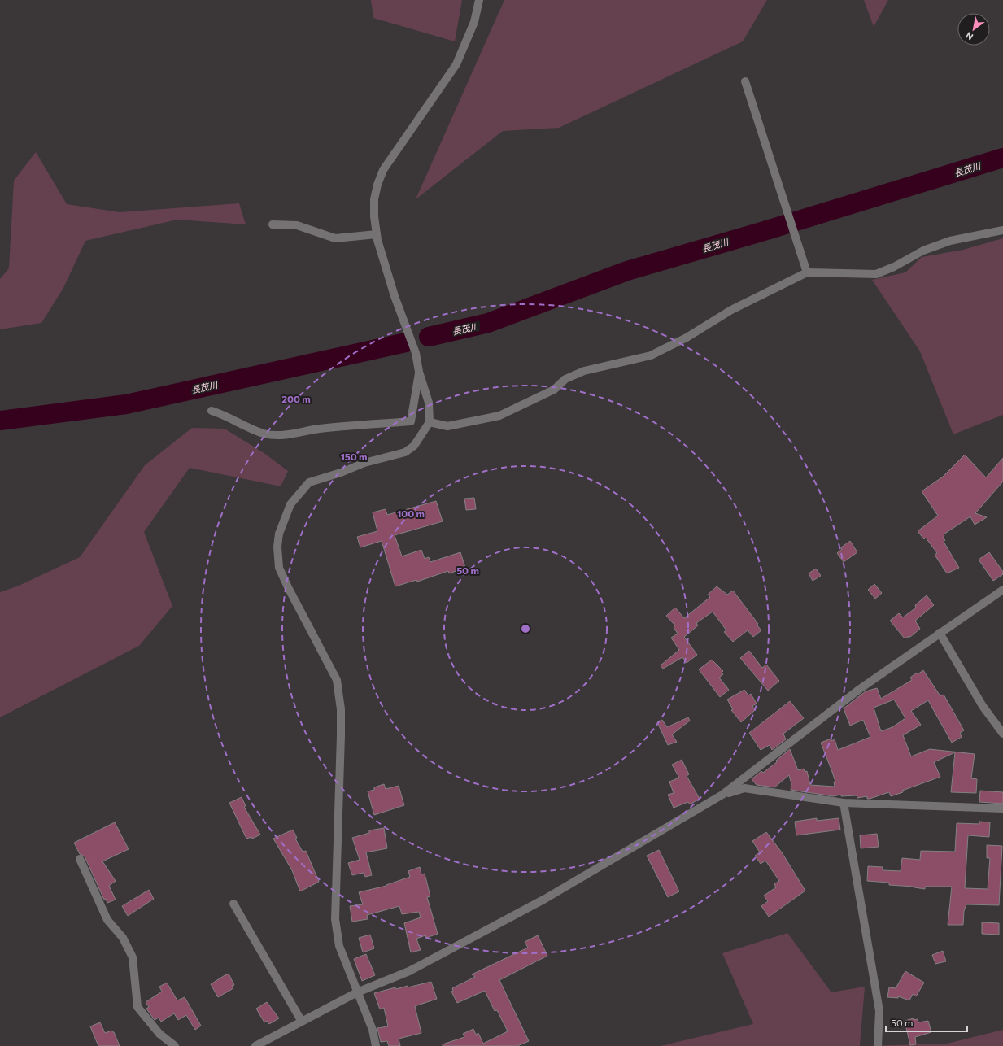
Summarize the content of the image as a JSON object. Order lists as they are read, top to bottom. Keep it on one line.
{"water":["長茂川"],"scale_bar":"50 m","north":"bottom left","rings":["200 m","150 m","100 m","50 m"]}
